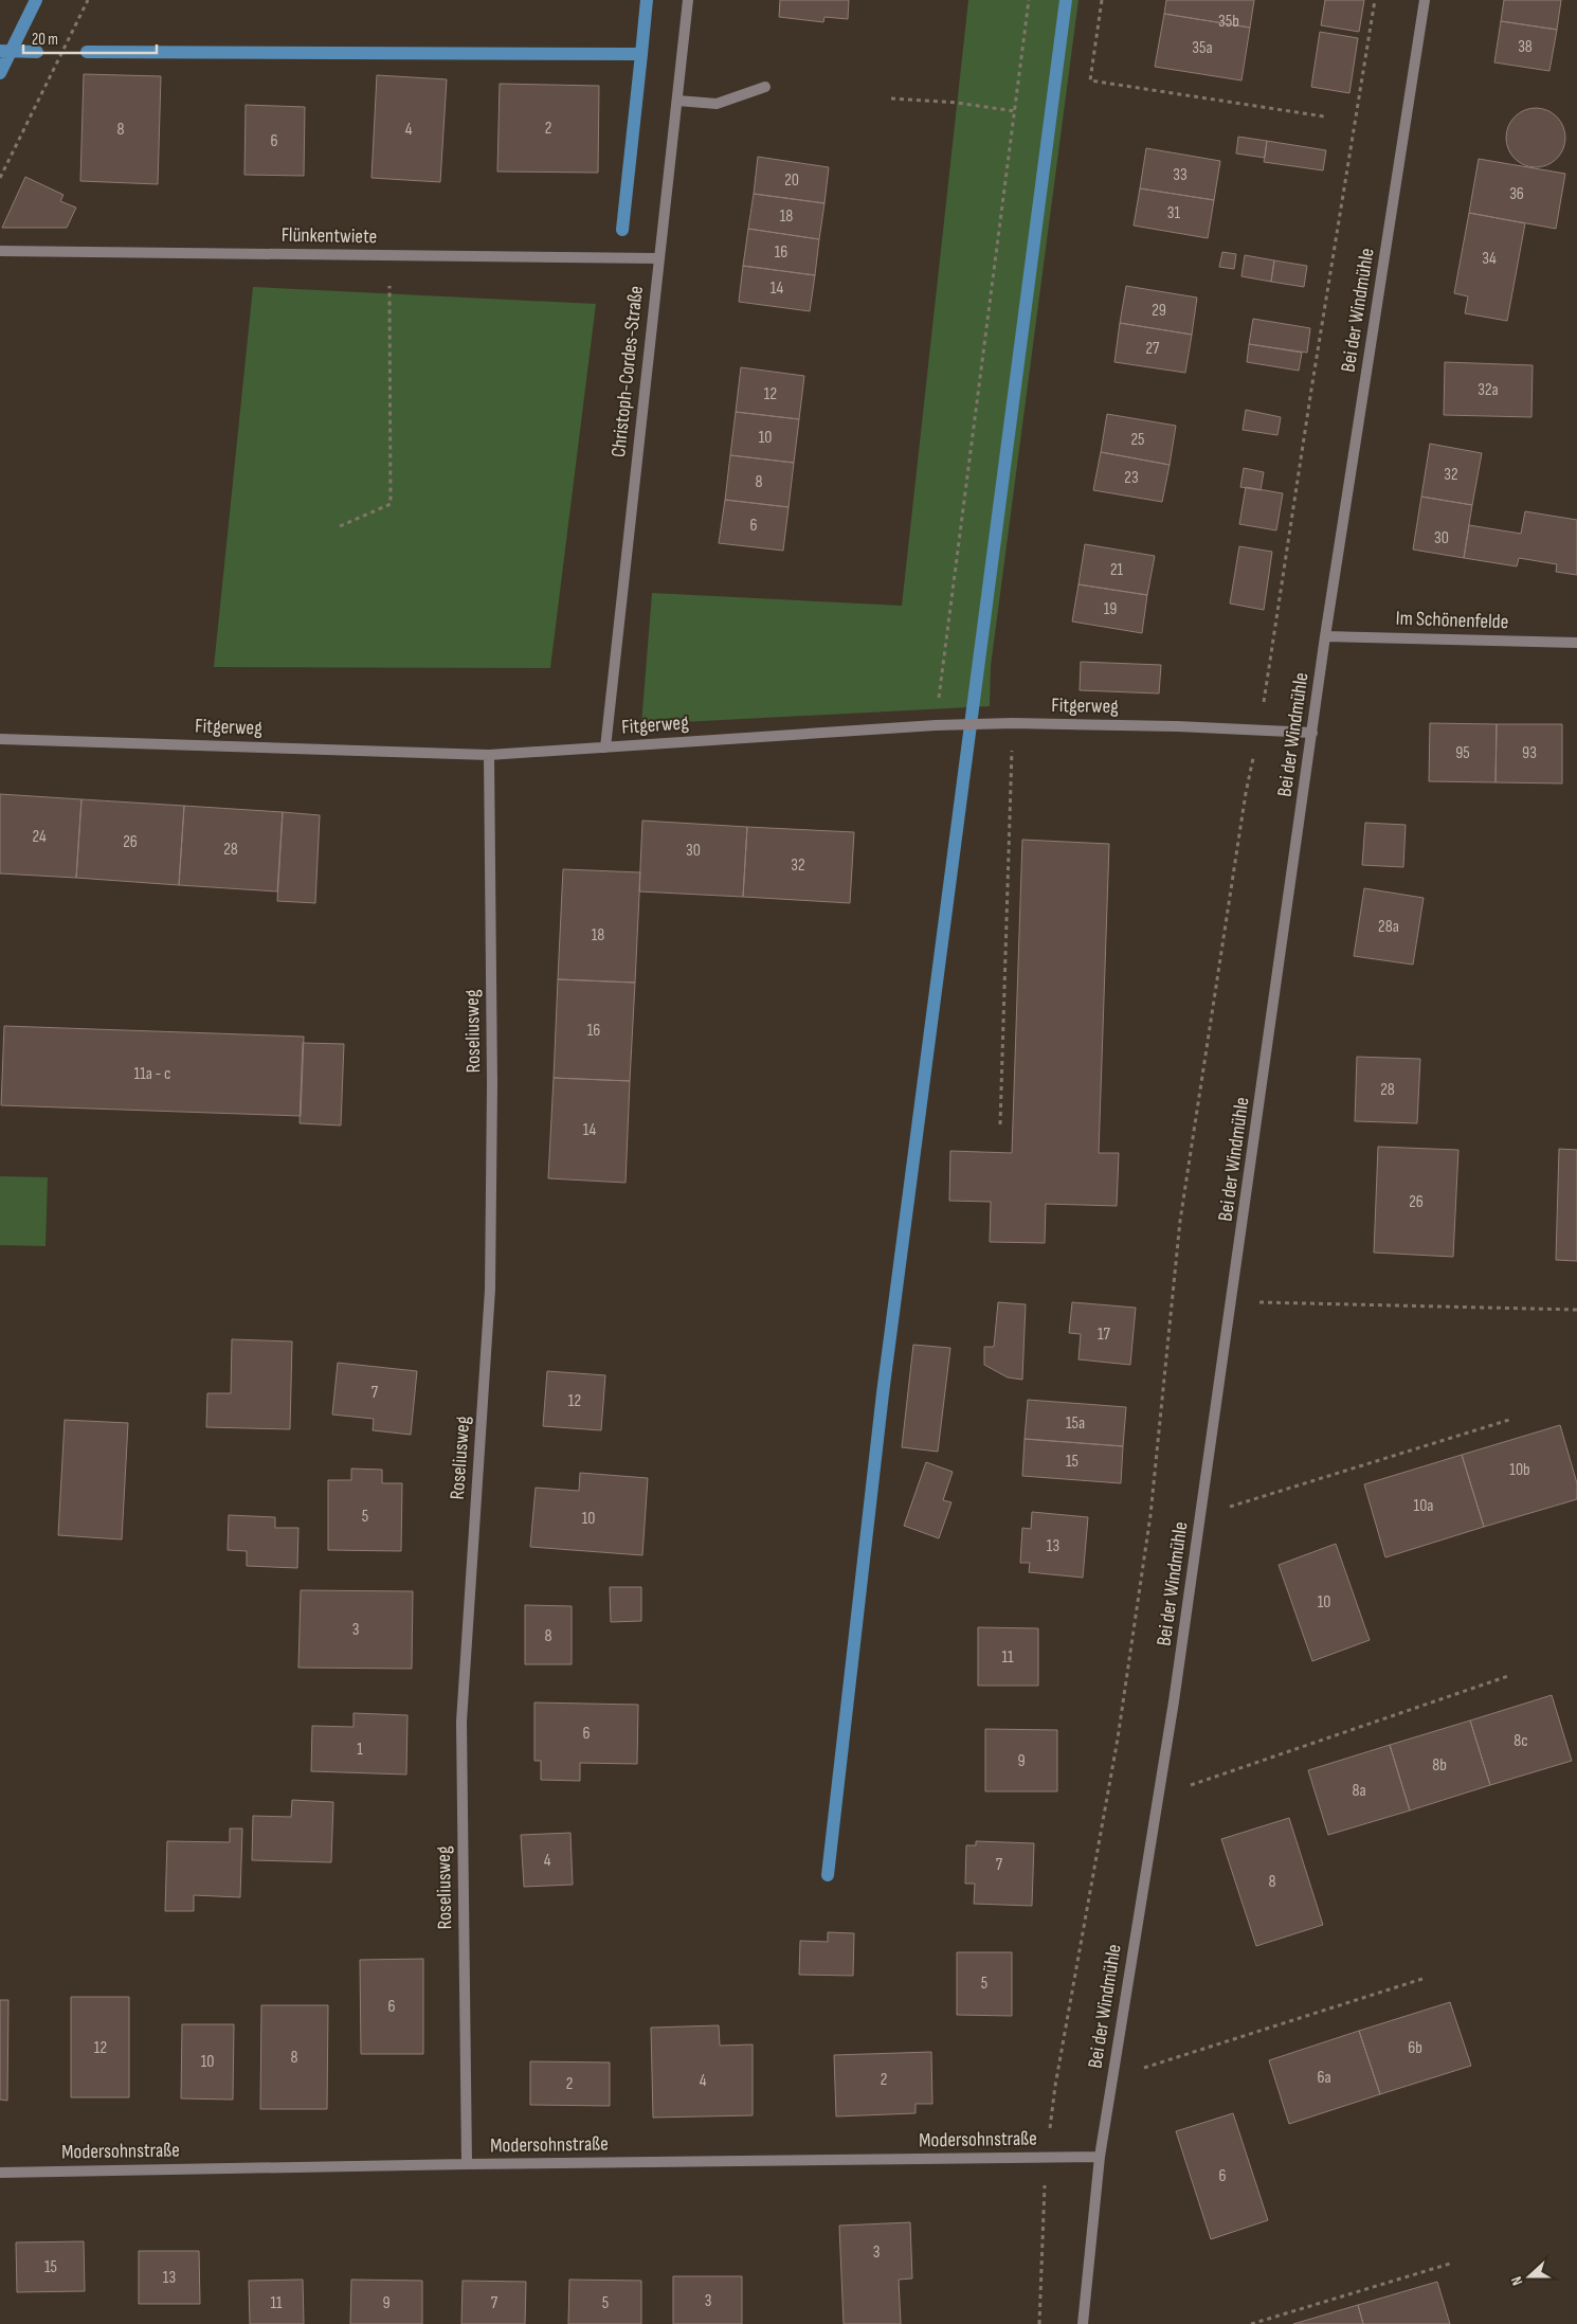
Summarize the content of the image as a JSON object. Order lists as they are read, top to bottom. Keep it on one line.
{"streets":{"street":["Flünkentwiete","Bei der Windmühle","Christoph-Cordes-Straße","Im Schönenfelde","Fitgerweg","Roseliusweg","Modersohnstraße"]},"crossings":[["Flünkentwiete","Christoph-Cordes-Straße"],["Bei der Windmühle","Im Schönenfelde"],["Bei der Windmühle","Fitgerweg"],["Bei der Windmühle","Modersohnstraße"],["Christoph-Cordes-Straße","Fitgerweg"],["Fitgerweg","Roseliusweg"],["Roseliusweg","Modersohnstraße"]],"house_numbers":["35b","38","35a","2","8","4","6","33","20","36","31","18","16","34","14","29","27","32a","12","10","25","32","23","8","6","30","21","19","95","93","24","26","28","30","32","28a","18","16","11a - c","28","14","26","17","7","12","15a","15","10b","10a","5","10","13","10","3","8","11","6","8c","1","9","8b","8a","4","7","8","5","6","12","6b","8","10","6a","2","4","2","6","3","15","13","3","11","9","7","5"],"scale_bar":"20 m","north":"left"}
